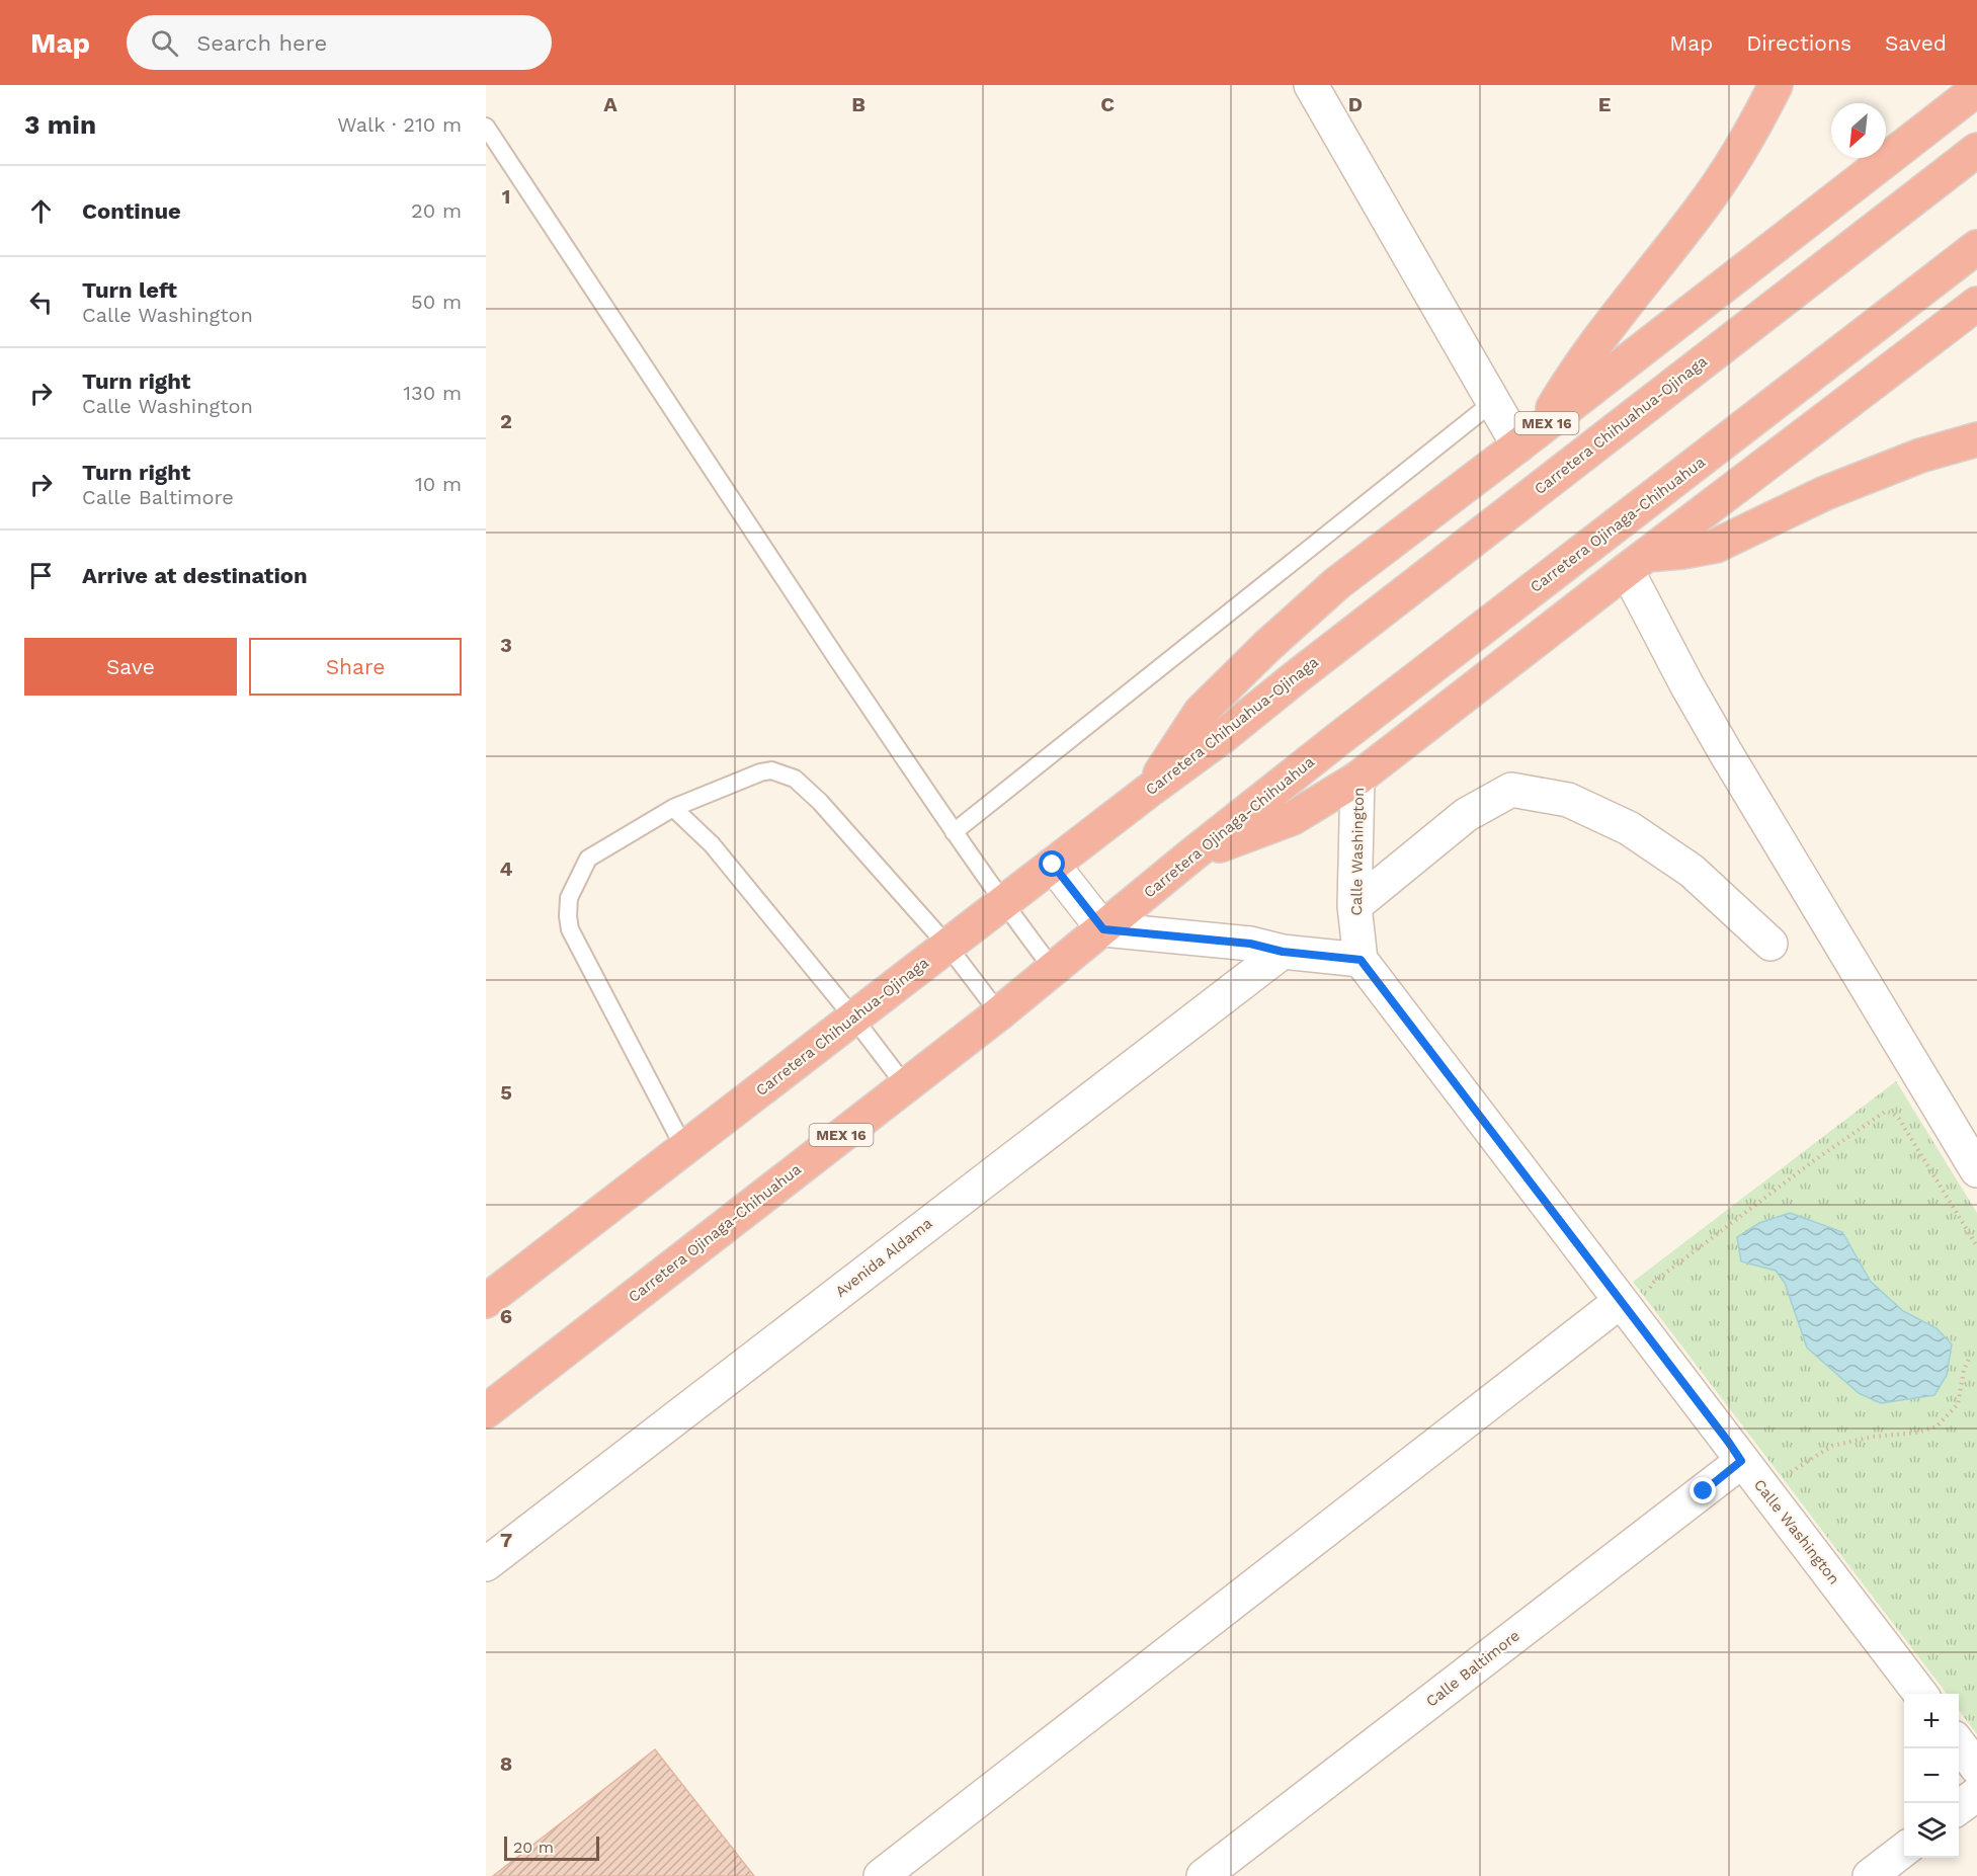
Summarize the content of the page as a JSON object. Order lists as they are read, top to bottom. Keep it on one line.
{"streets":{"highway":["MEX 16","Carretera Chihuahua-Ojinaga","Carretera Ojinaga-Chihuahua"],"street":["Calle Washington","Avenida Aldama","Calle Baltimore"]},"crossings":[["MEX 16","Carretera Chihuahua-Ojinaga"],["MEX 16","Carretera Ojinaga-Chihuahua"],["MEX 16","Calle Washington"],["Calle Washington","Calle Baltimore"]],"scale_bar":"20 m","north":"bottom left","page":{"header":"Map","search":"Search here","nav":["Map","Directions","Saved"],"heading":["3 min","Walk · 210 m"],"list":[["Continue","20 m"],["Turn left","Calle Washington","50 m"],["Turn right","Calle Washington","130 m"],["Turn right","Calle Baltimore","10 m"],"Arrive at destination"],"buttons":["Save","Share"],"map_buttons":["+","−"],"scale":"20 m"},"grid":{"columns":["A","B","C","D","E"],"rows":["1","2","3","4","5","6","7","8"]}}
